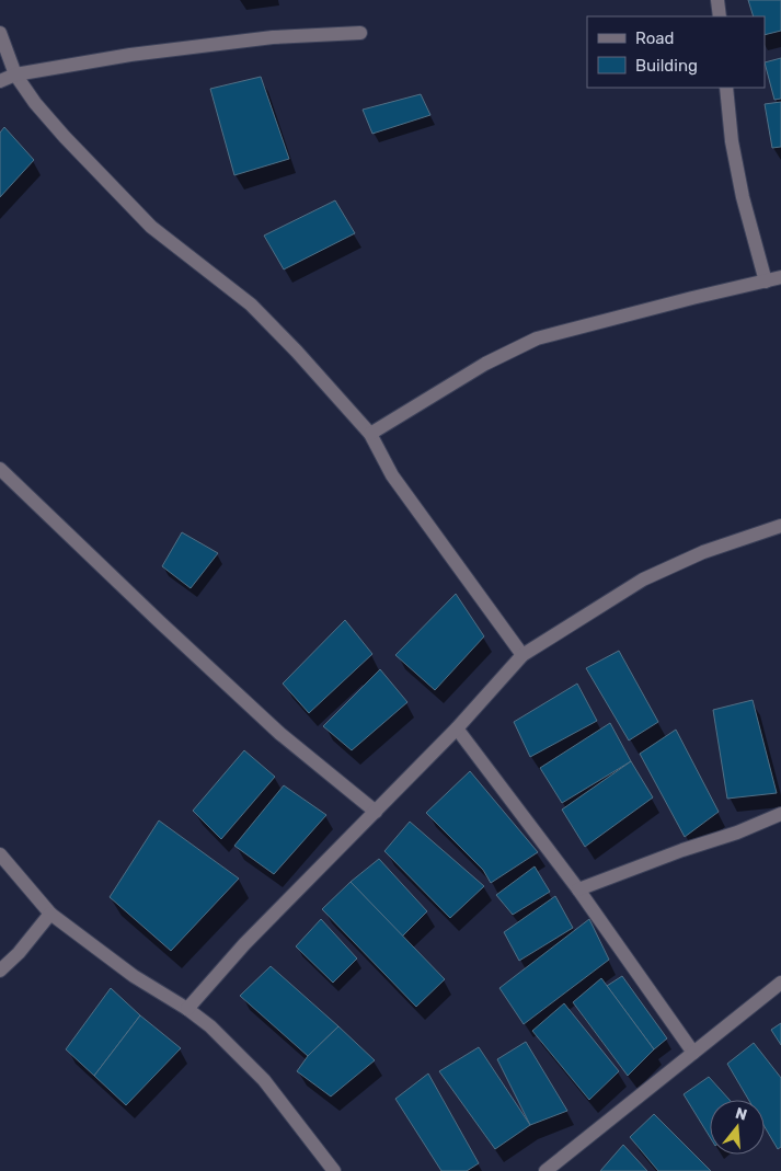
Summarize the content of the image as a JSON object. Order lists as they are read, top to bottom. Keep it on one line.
{"legend":["Road","Building"],"north":"top"}
